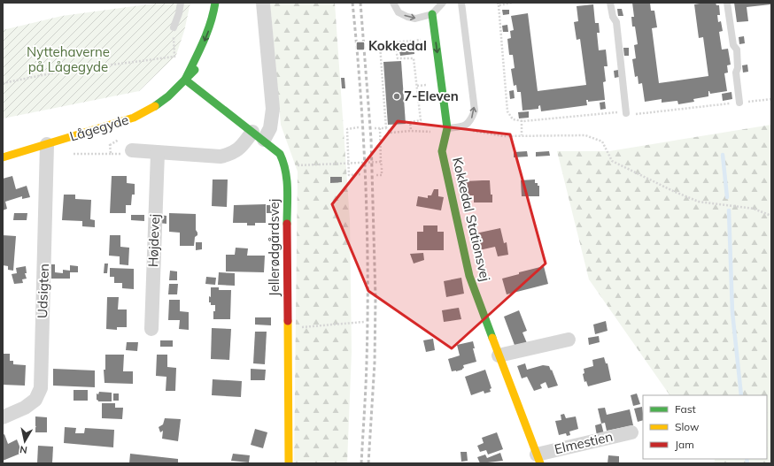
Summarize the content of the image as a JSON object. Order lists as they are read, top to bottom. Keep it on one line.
{"streets":{"street":["Lågegyde","Kokkedal Stationsvej","Højdevej","Jellerødgårdsvej","Udsigten","Elmestien"]},"crossings":[["Lågegyde","Jellerødgårdsvej"],["Lågegyde","Udsigten"],["Kokkedal Stationsvej","Elmestien"]],"parks":["Nyttehaverne på Lågegyde"],"places":{"transit":["Kokkedal"],"other":["7-Eleven"]},"legend":["Fast","Slow","Jam"],"north":"bottom"}
